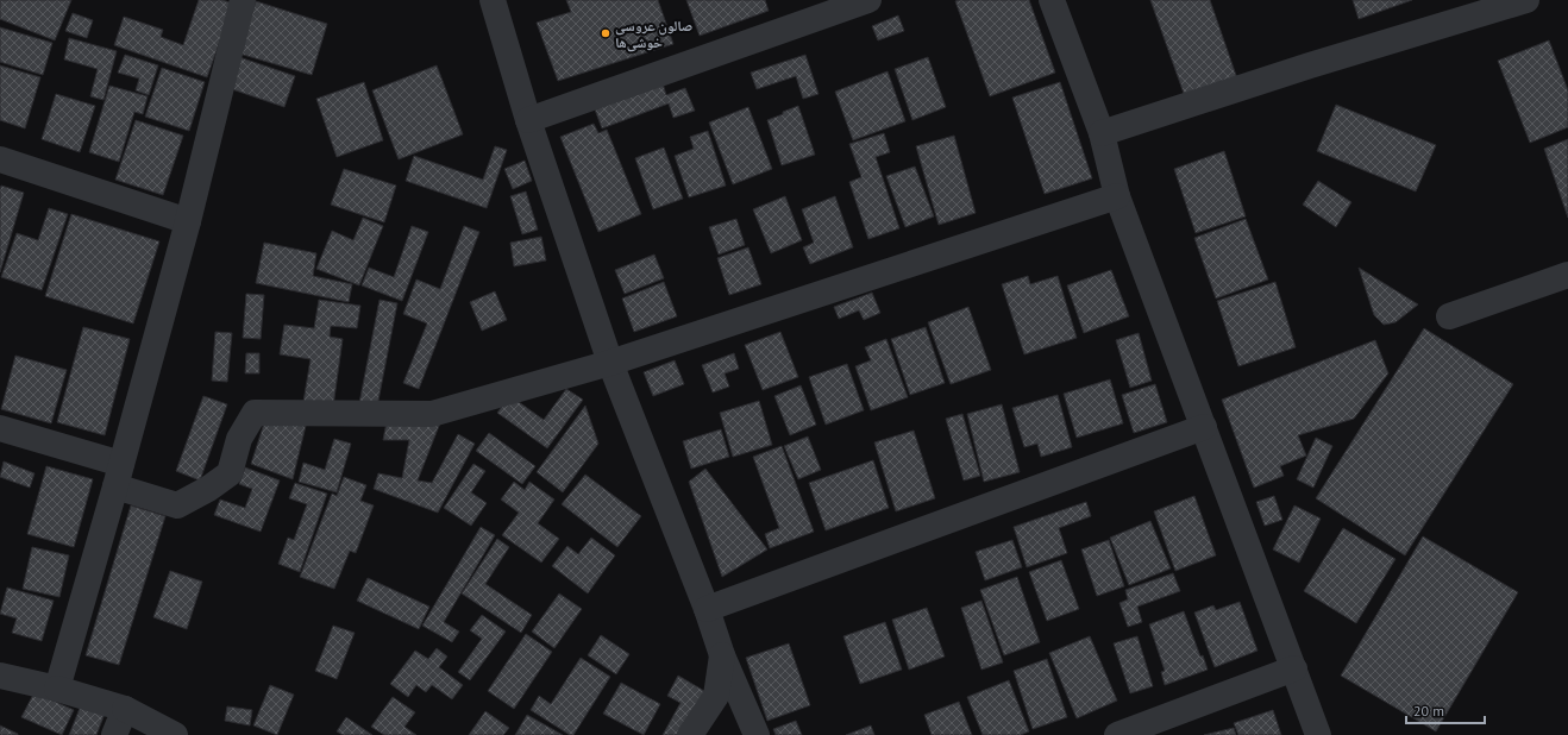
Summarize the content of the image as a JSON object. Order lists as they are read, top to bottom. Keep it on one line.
{"places":["صالون عروسی خوشی‌ها"],"scale_bar":"20 m"}
